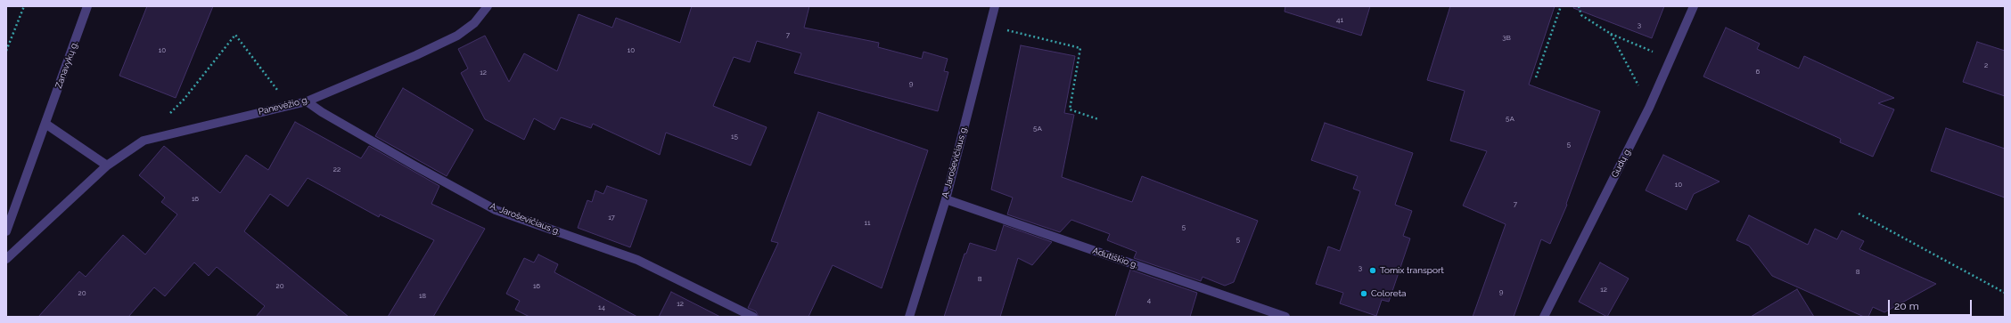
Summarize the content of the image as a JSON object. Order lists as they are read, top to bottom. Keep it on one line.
{"streets":{"street":["Zanavykų g.","Panevėžio g.","A. Jaroševičiaus g.","Gudų g.","Adutiškio g."]},"crossings":[["Panevėžio g.","A. Jaroševičiaus g."],["A. Jaroševičiaus g.","Adutiškio g."]],"places":["Tomix transport","Coloreta"],"house_numbers":["41","3","7","3B","10","10","2","6","12","9","5A","5A","15","5","22","10","16","7","17","11","5","5","3","8","8","20","16","12","9","20","18","4","12","14"],"scale_bar":"20 m"}
